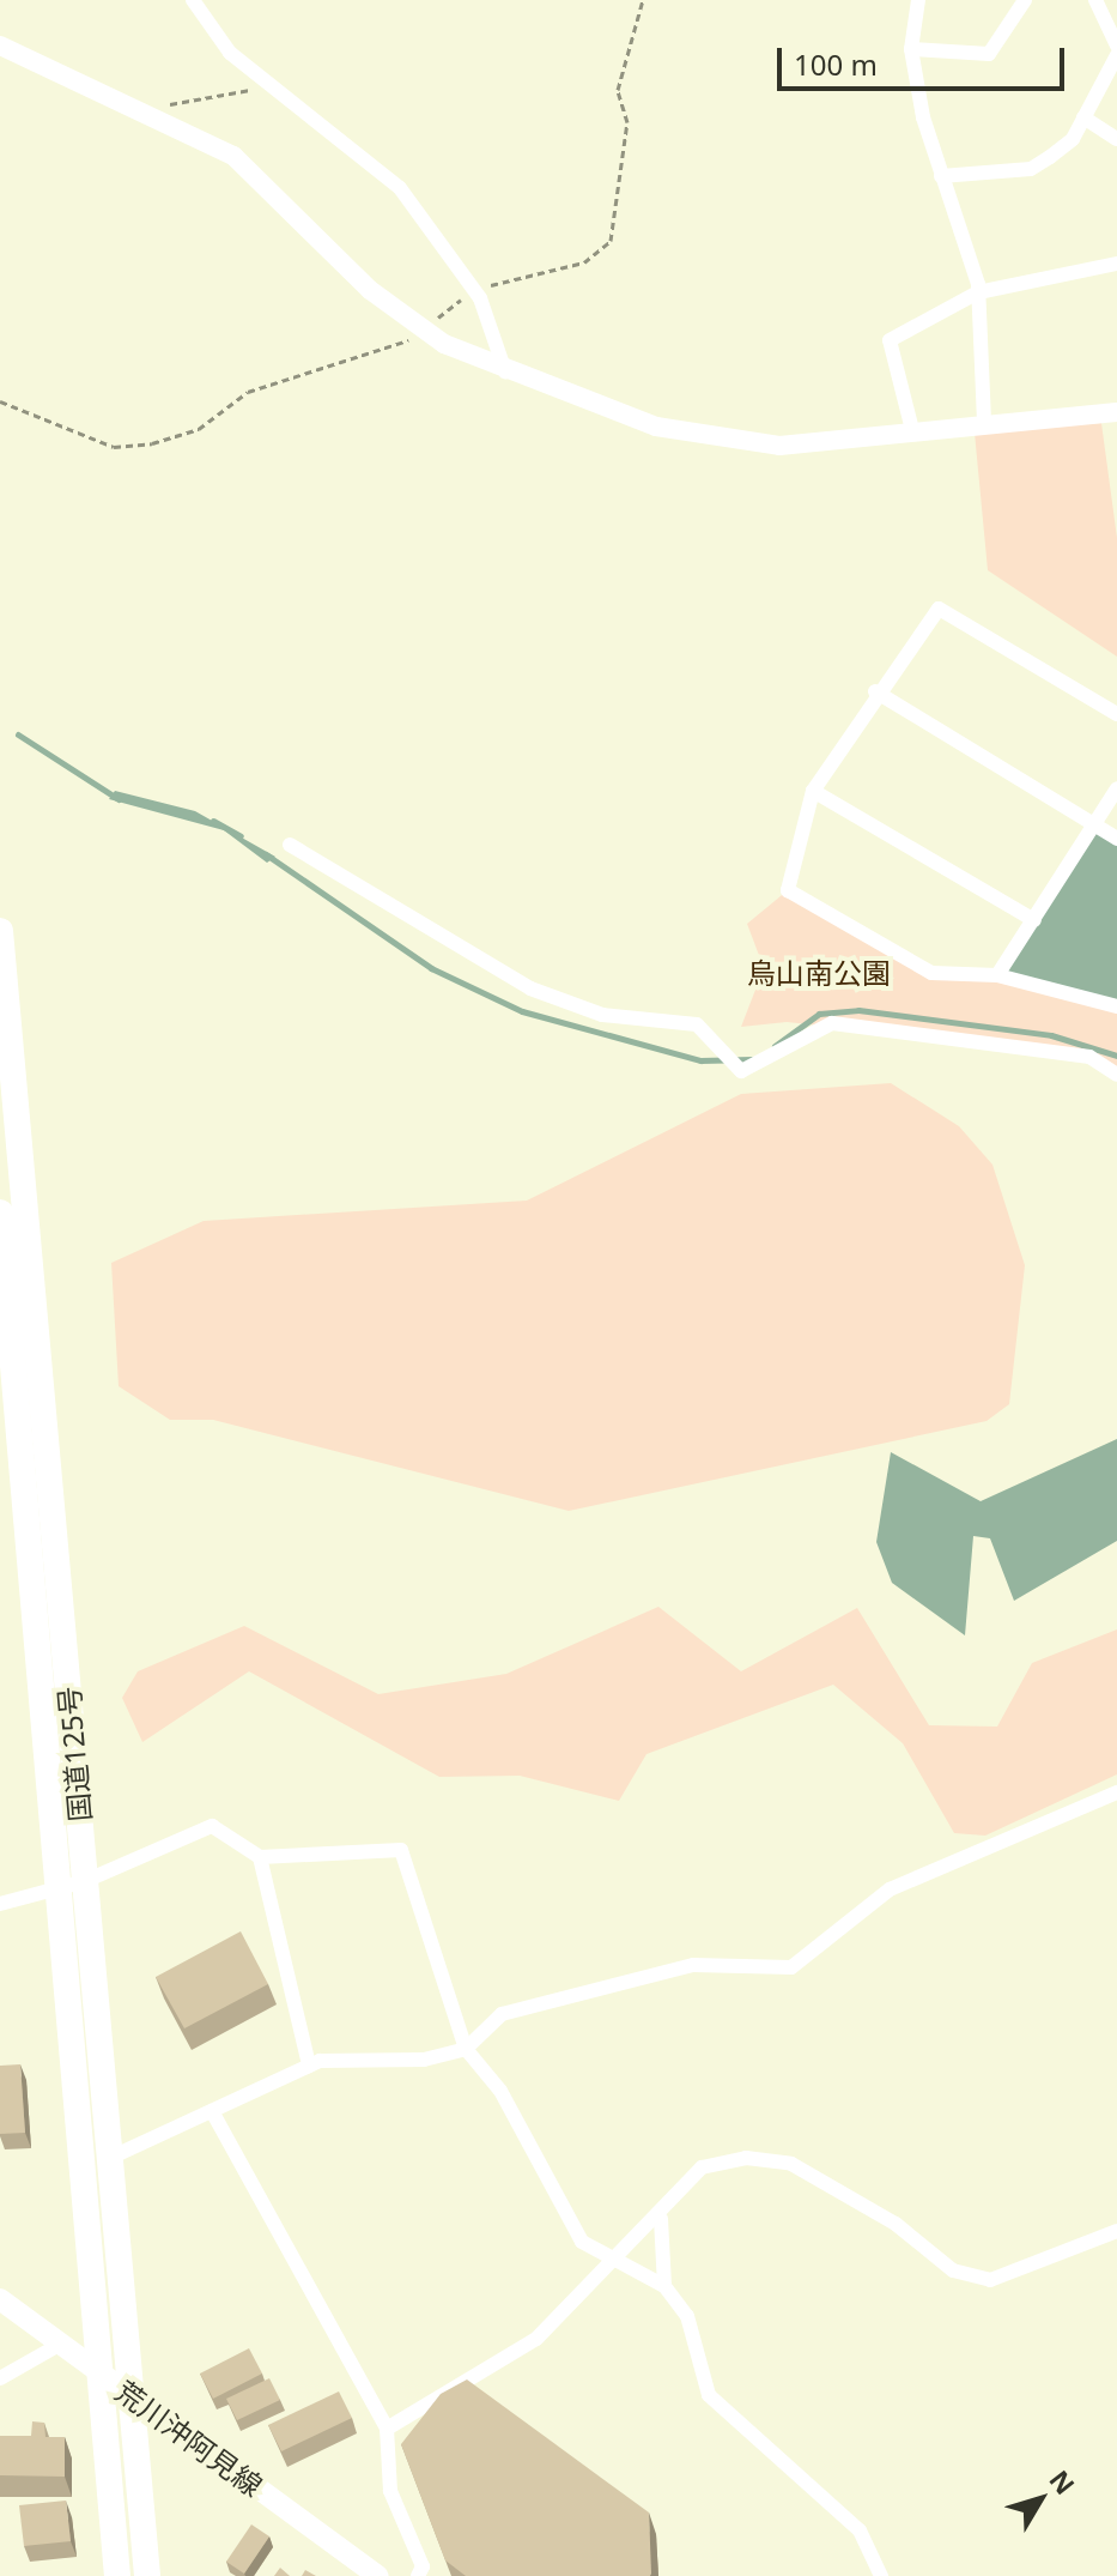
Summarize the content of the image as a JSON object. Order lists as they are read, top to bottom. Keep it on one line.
{"streets":{"highway":["国道125号"],"main road":["荒川沖阿見線"]},"crossings":[["国道125号","荒川沖阿見線"]],"parks":["烏山南公園"],"scale_bar":"100 m","north":"top right"}
